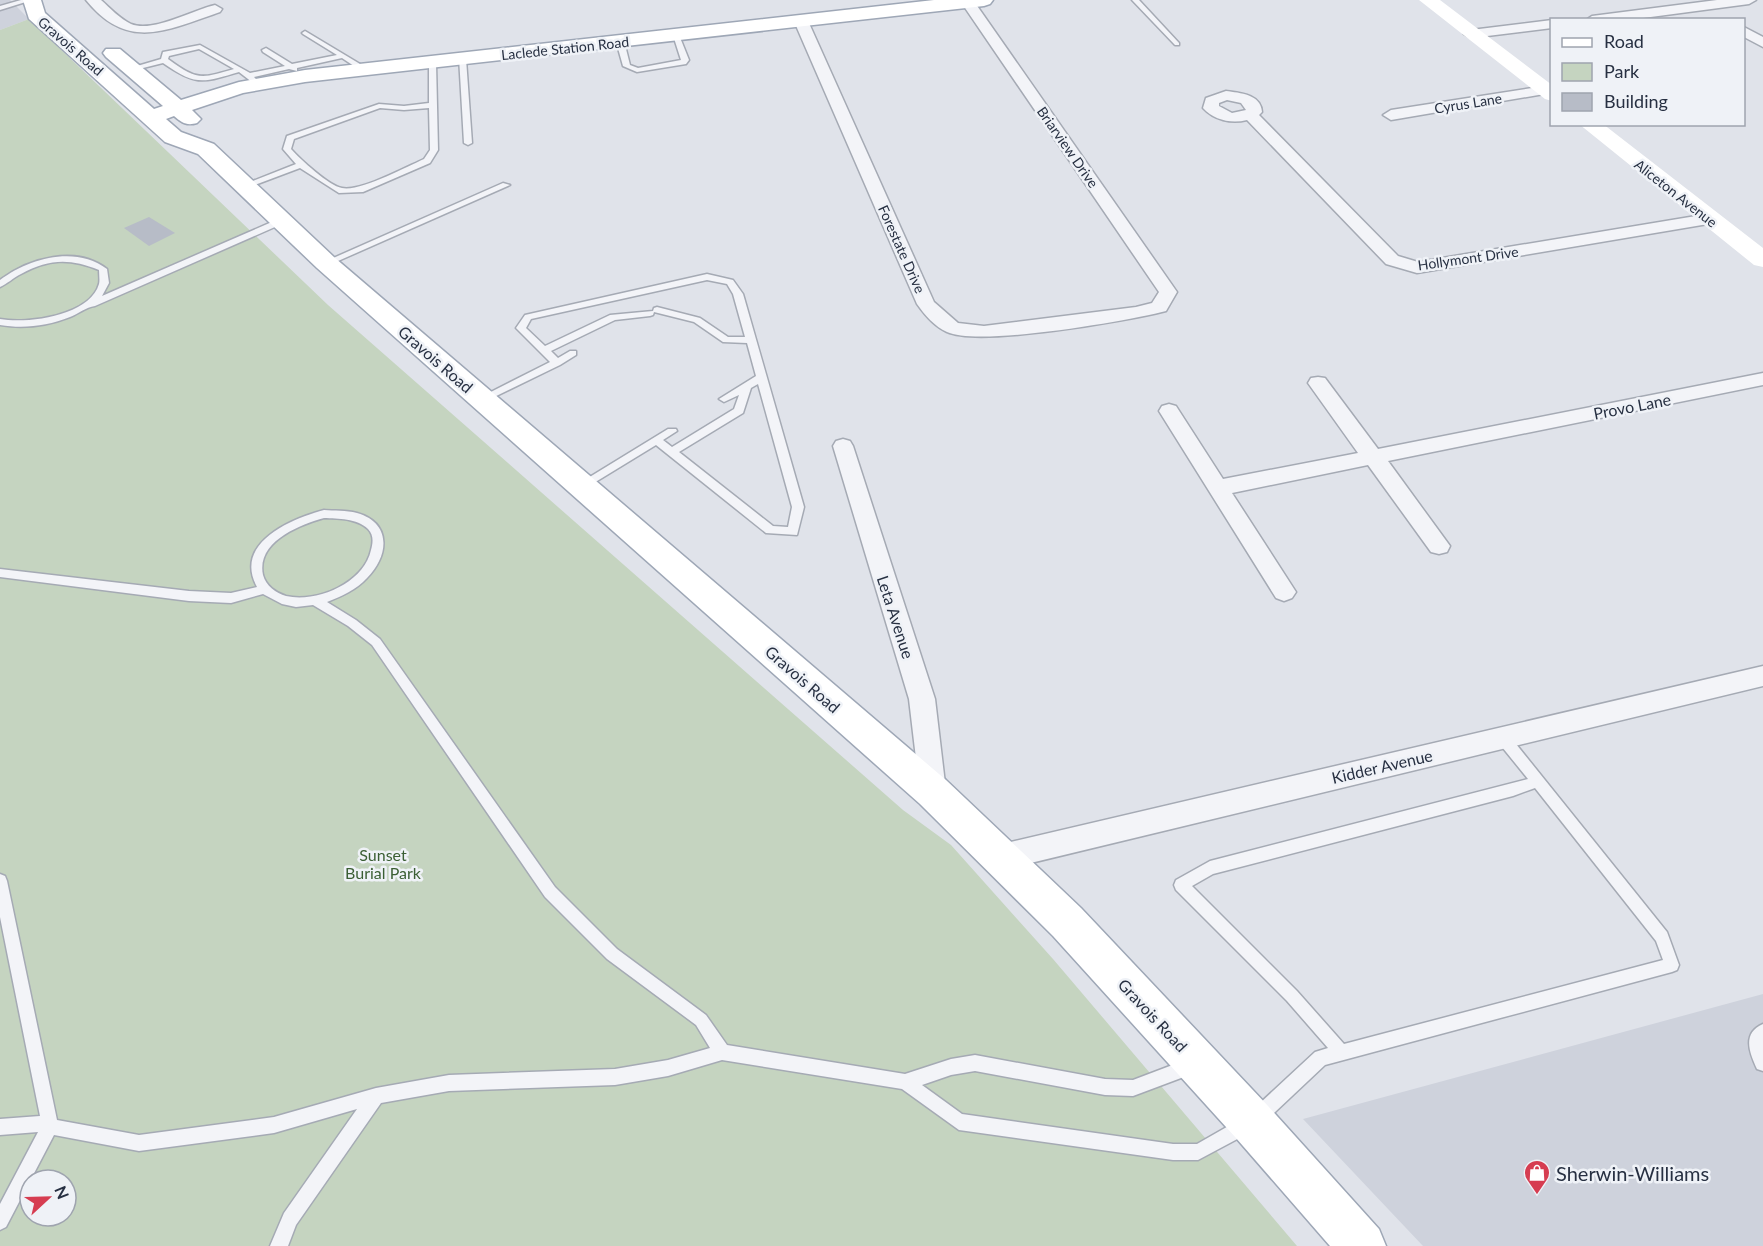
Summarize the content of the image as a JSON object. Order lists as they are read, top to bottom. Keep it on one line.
{"streets":{"main road":["Gravois Road","Laclede Station Road","Aliceton Avenue"],"street":["Cyrus Lane","Briarview Drive","Forestate Drive","Hollymont Drive","Provo Lane","Leta Avenue","Kidder Avenue"]},"crossings":[["Gravois Road","Laclede Station Road"],["Gravois Road","Leta Avenue"],["Gravois Road","Kidder Avenue"],["Laclede Station Road","Briarview Drive"],["Laclede Station Road","Forestate Drive"],["Briarview Drive","Forestate Drive"],["Aliceton Avenue","Hollymont Drive"]],"parks":["Sunset Burial Park"],"places":{"shop":["Sherwin-Williams"]},"legend":["Road","Park","Building"],"north":"right"}
